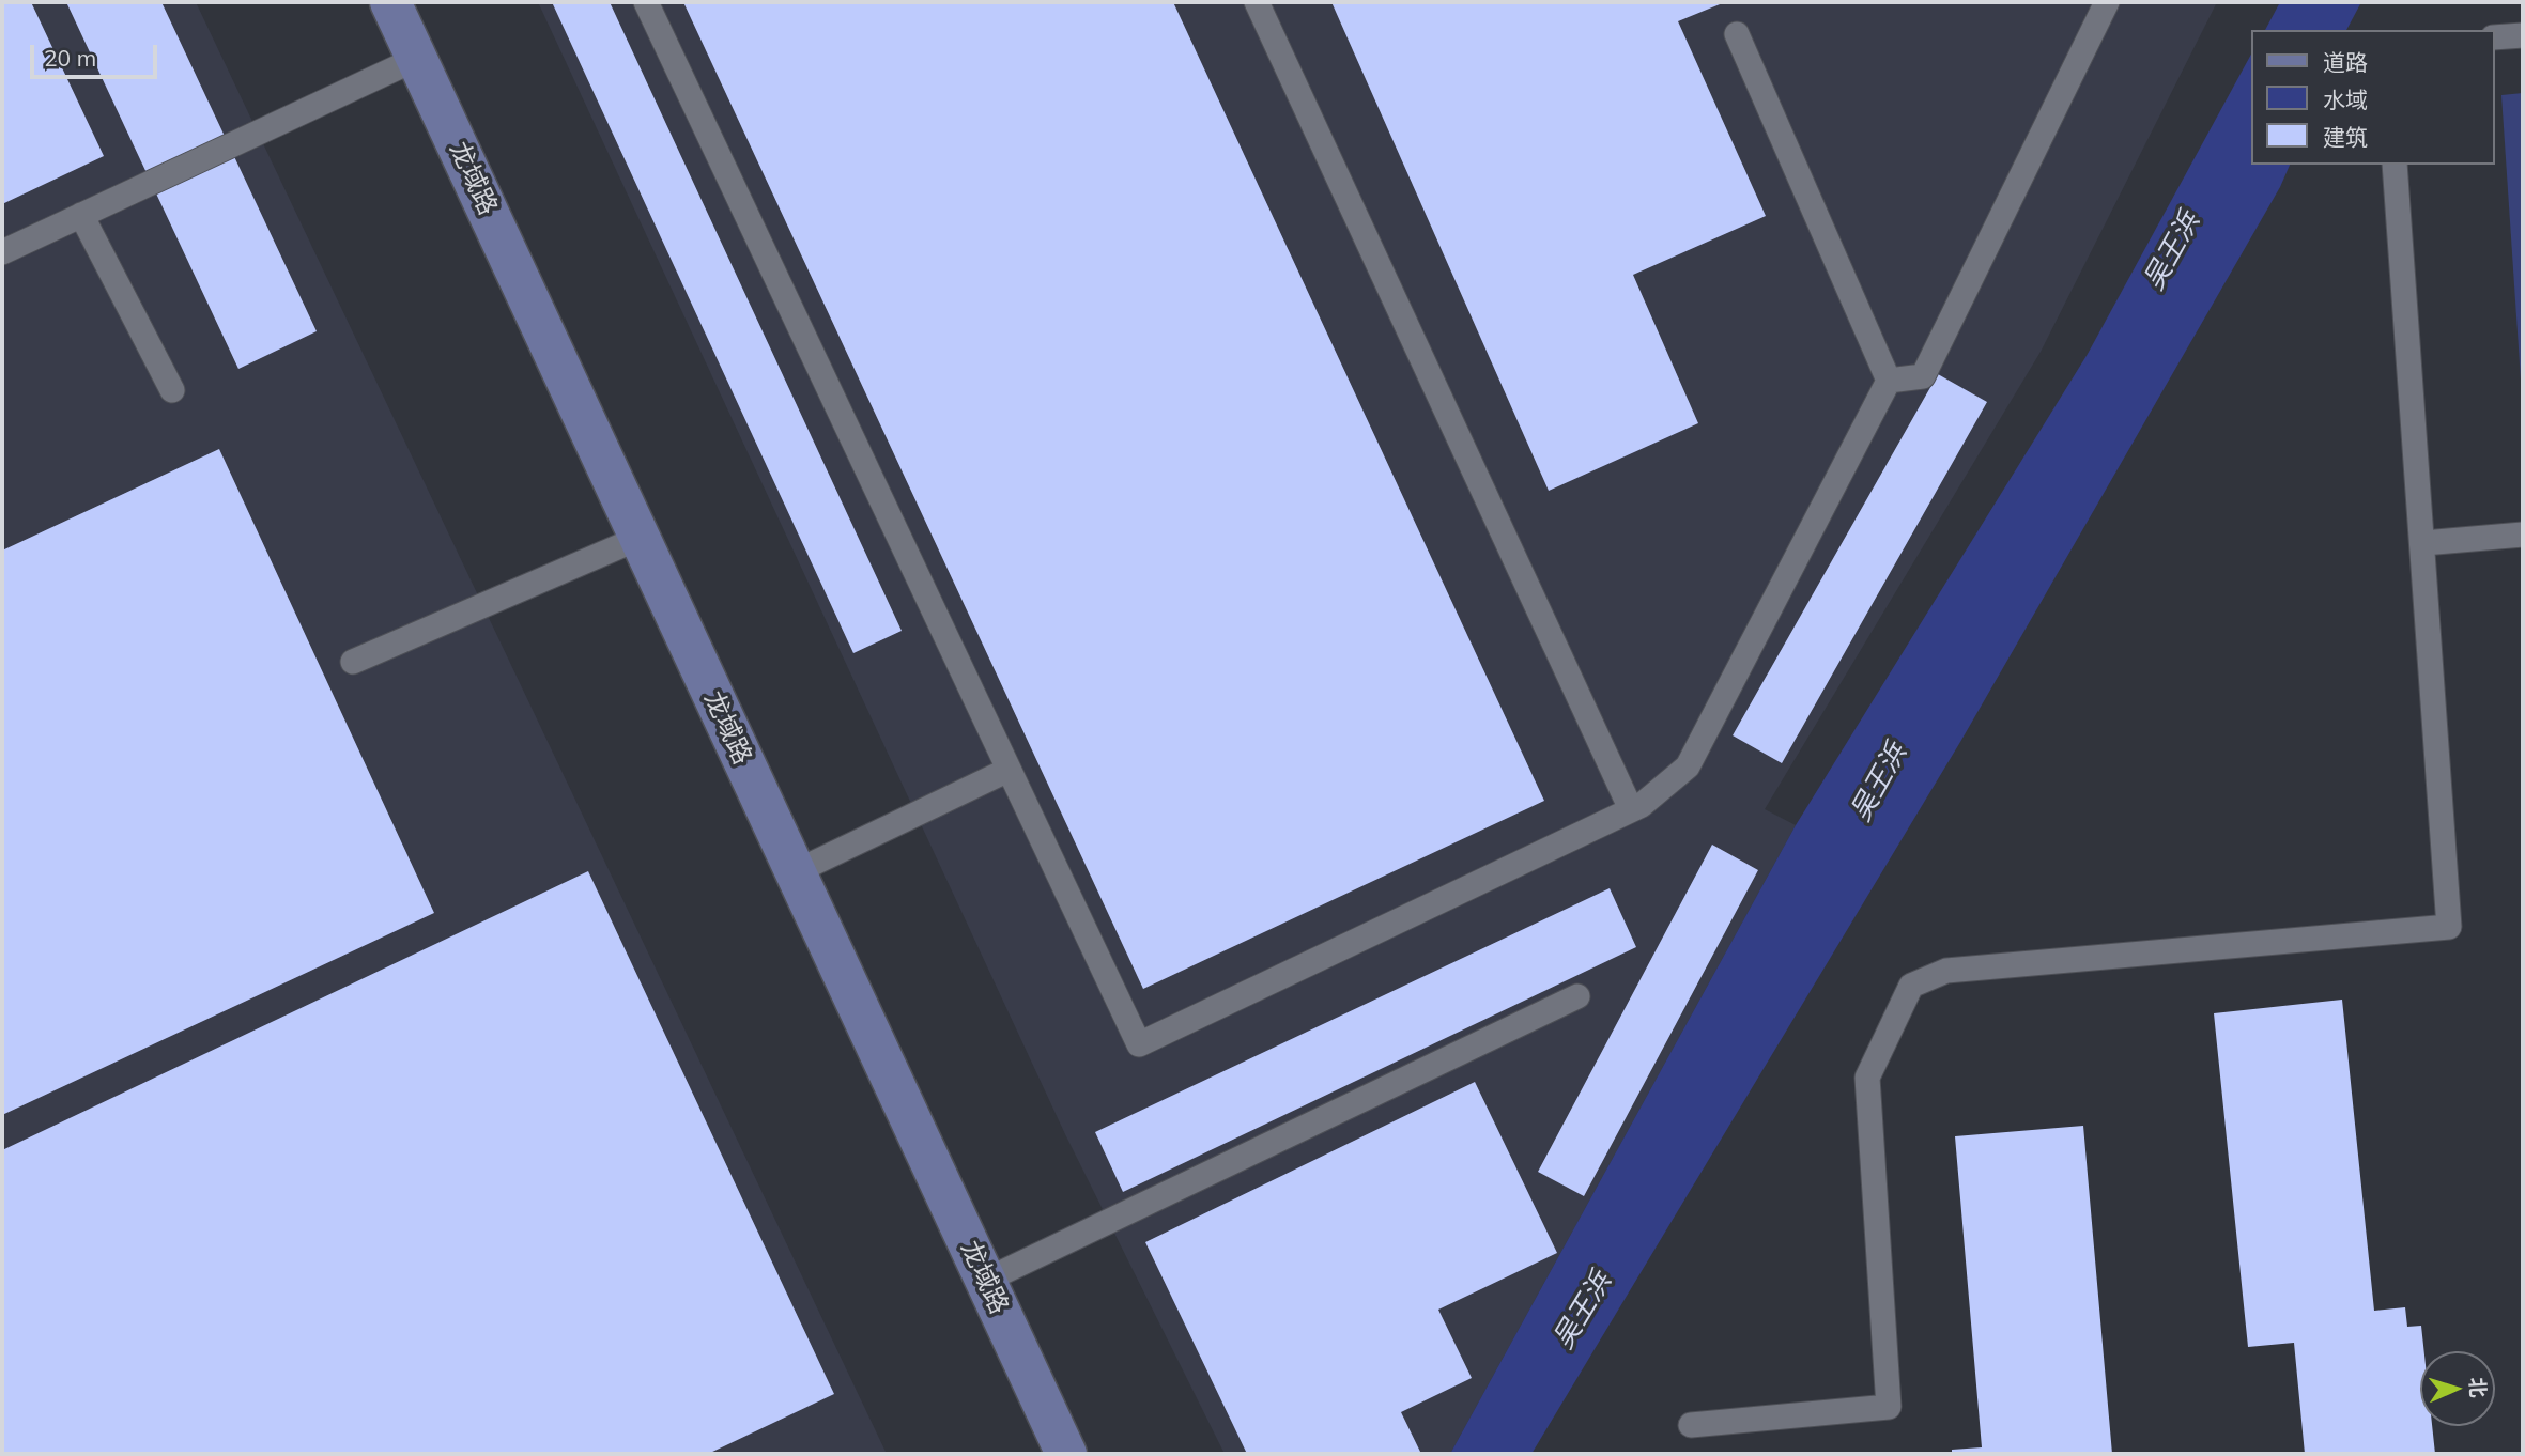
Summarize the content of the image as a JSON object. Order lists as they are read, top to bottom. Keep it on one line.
{"streets":{"street":["龙域路"]},"water":["吴王浜"],"legend":["道路","水域","建筑"],"scale_bar":"20 m","north":"right"}
